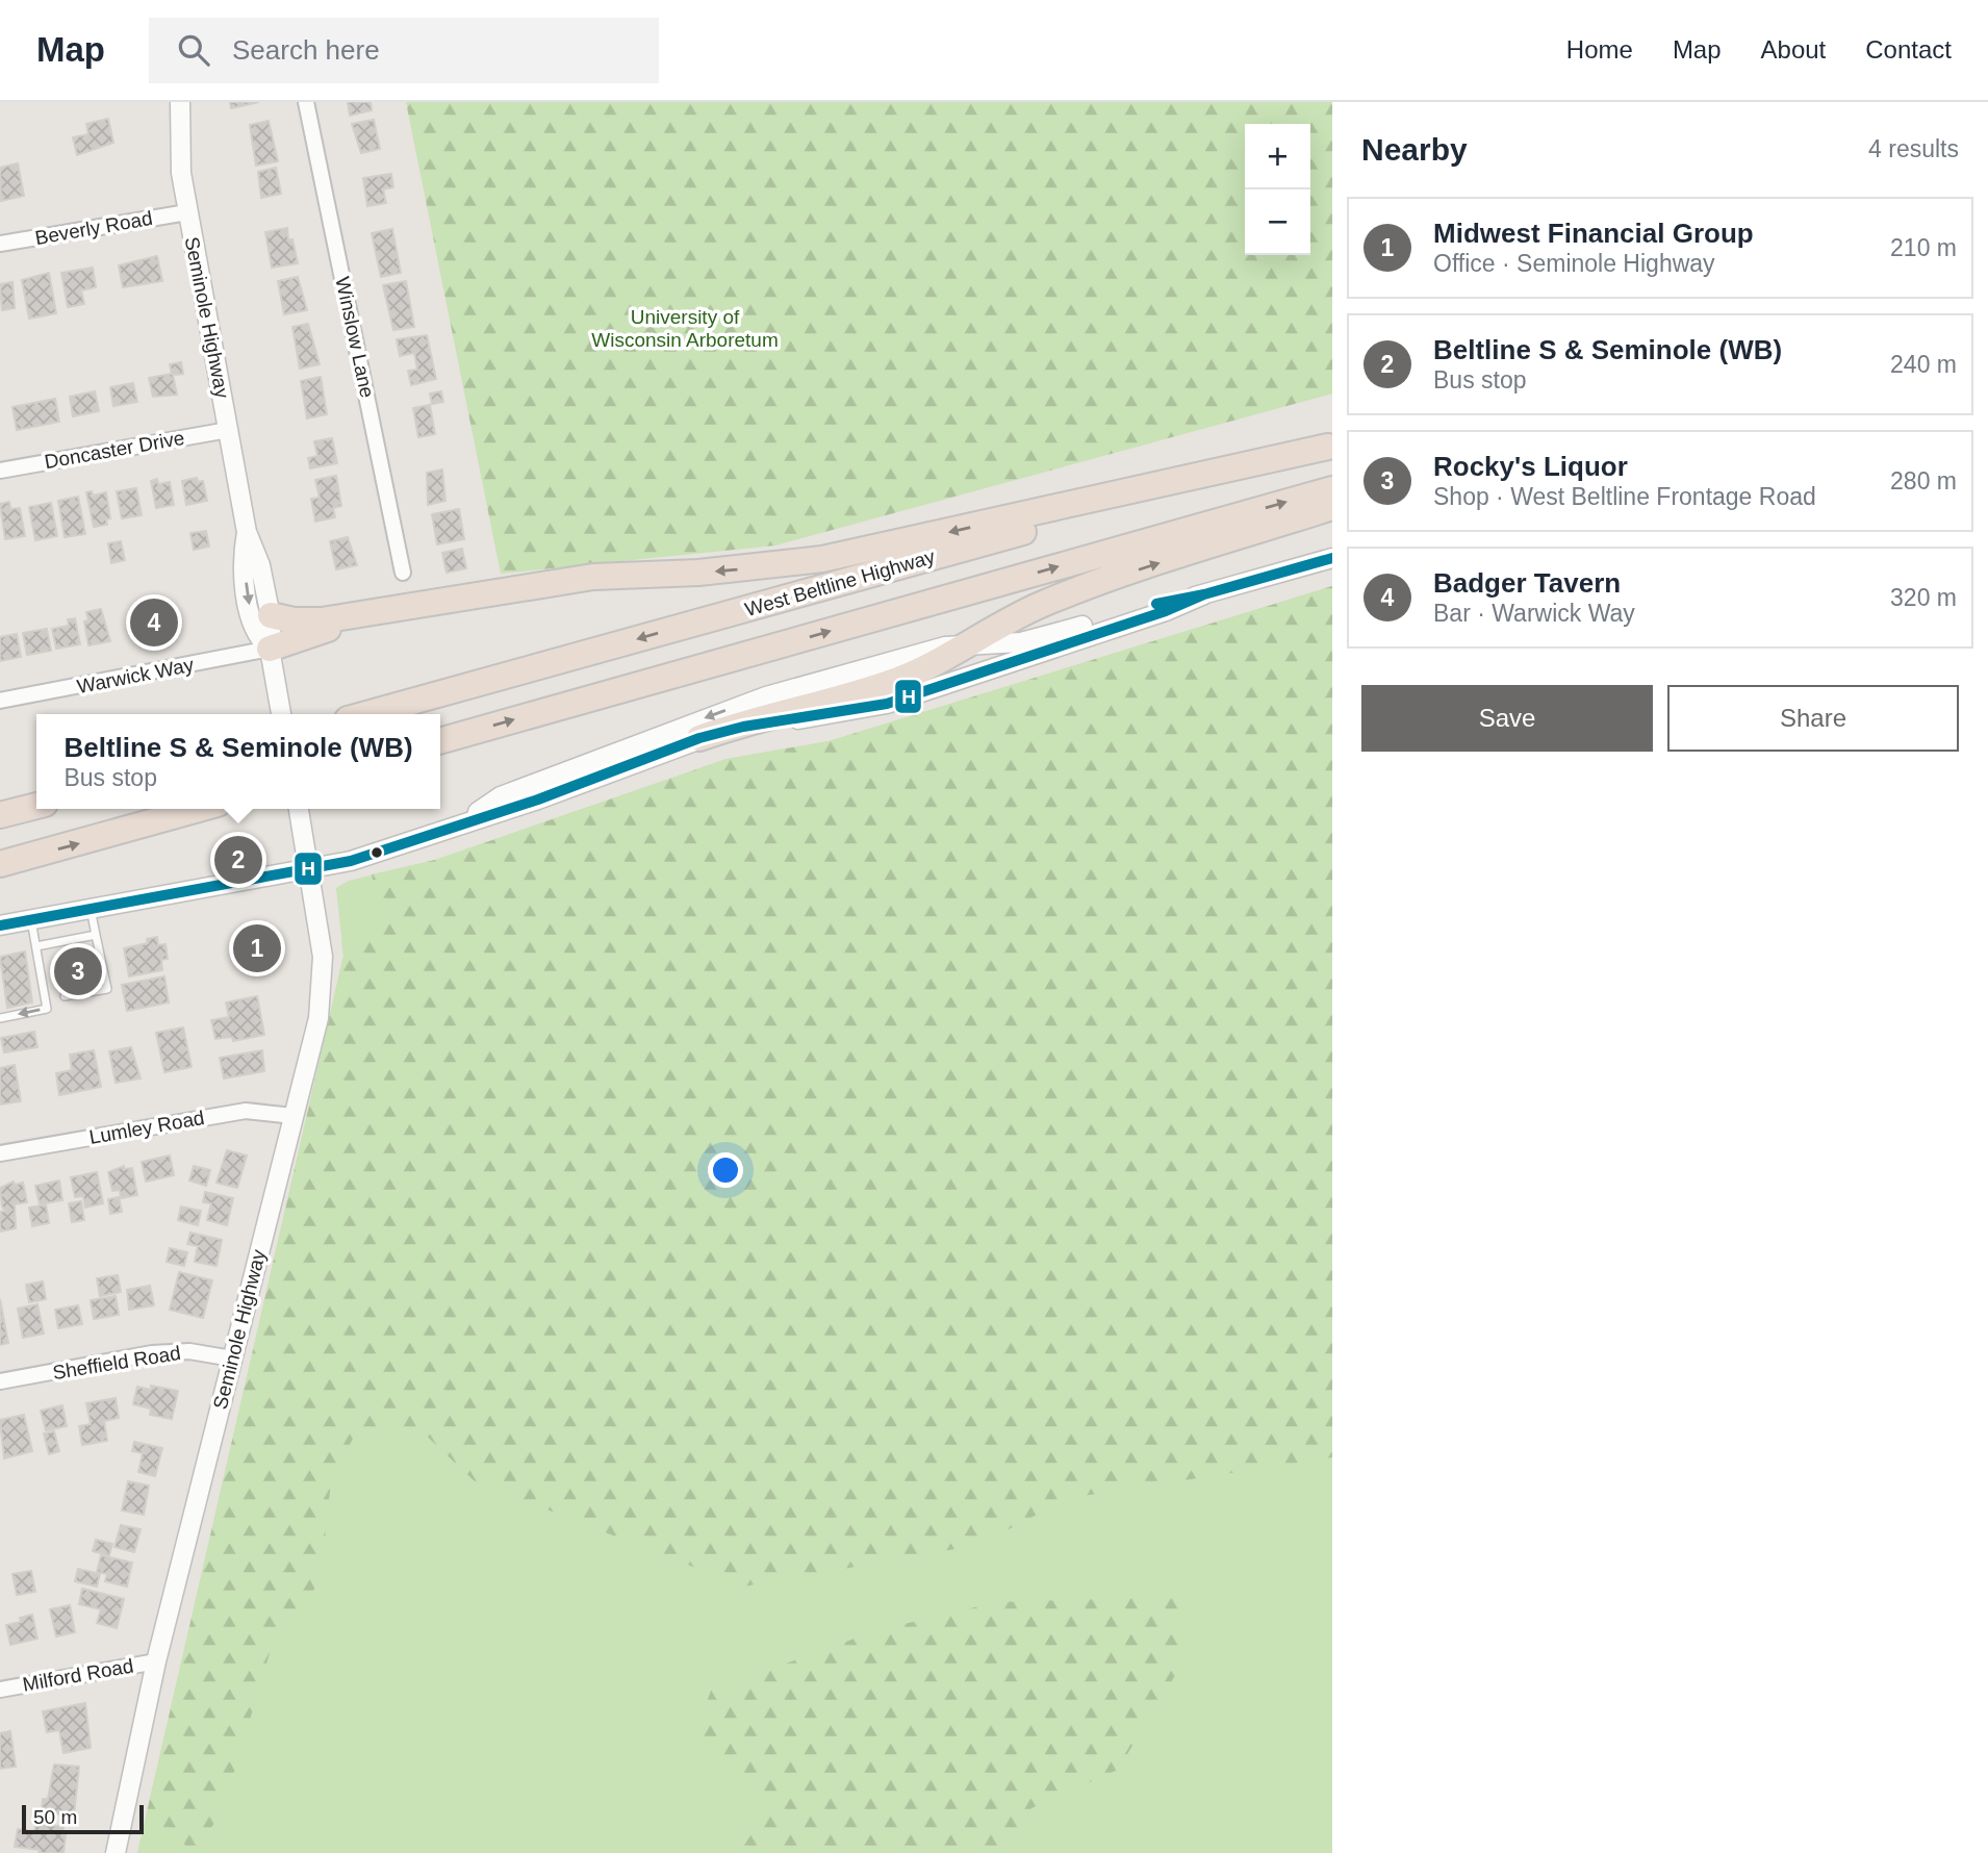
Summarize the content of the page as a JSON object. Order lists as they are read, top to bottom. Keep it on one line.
{"streets":{"highway":["West Beltline Highway"],"street":["Beverly Road","Seminole Highway","Winslow Lane","Doncaster Drive","Warwick Way","Lumley Road","Sheffield Road","Milford Road"]},"crossings":[["Beverly Road","Seminole Highway"],["Seminole Highway","Doncaster Drive"],["Seminole Highway","Warwick Way"],["Seminole Highway","Lumley Road"],["Seminole Highway","Sheffield Road"],["Seminole Highway","Milford Road"]],"parks":["University of Wisconsin Arboretum"],"lines":["transit line H"],"scale_bar":"50 m","page":{"header":"Map","search":"Search here","nav":["Home","Map","About","Contact"],"heading":["Nearby","4 results"],"map_buttons":["+","−"],"list":[{"mark":"1","name":"Midwest Financial Group","note":"Office · Seminole Highway","value":"210 m"},{"mark":"2","name":"Beltline S & Seminole (WB)","note":"Bus stop","value":"240 m"},{"mark":"3","name":"Rocky's Liquor","note":"Shop · West Beltline Frontage Road","value":"280 m"},{"mark":"4","name":"Badger Tavern","note":"Bar · Warwick Way","value":"320 m"}],"pins":["4","2","1","3"],"buttons":["Save","Share"],"popup":["Beltline S & Seminole (WB)","Bus stop"],"scale":"50 m"}}
